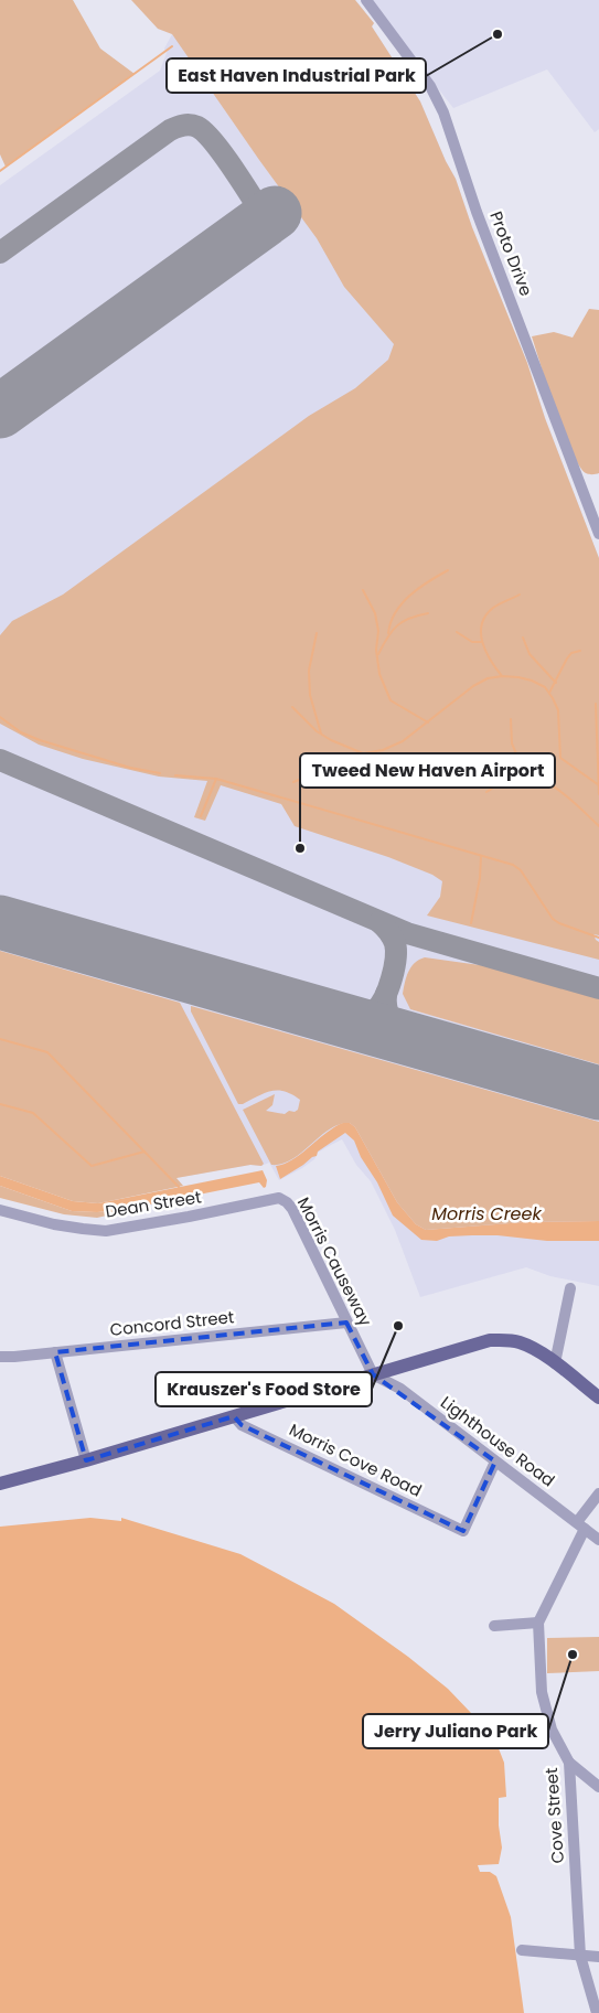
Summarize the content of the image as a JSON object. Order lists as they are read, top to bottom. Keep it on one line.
{"streets":{"street":["Proto Drive","Dean Street","Morris Causeway","Concord Street","Lighthouse Road","Morris Cove Road","Cove Street"]},"crossings":[["Dean Street","Morris Causeway"],["Morris Causeway","Concord Street"],["Morris Causeway","Lighthouse Road"],["Lighthouse Road","Morris Cove Road"],["Lighthouse Road","Cove Street"]],"water":["Morris Creek"],"places":["East Haven Industrial Park","Tweed New Haven Airport","Krauszer's Food Store","Jerry Juliano Park"]}
